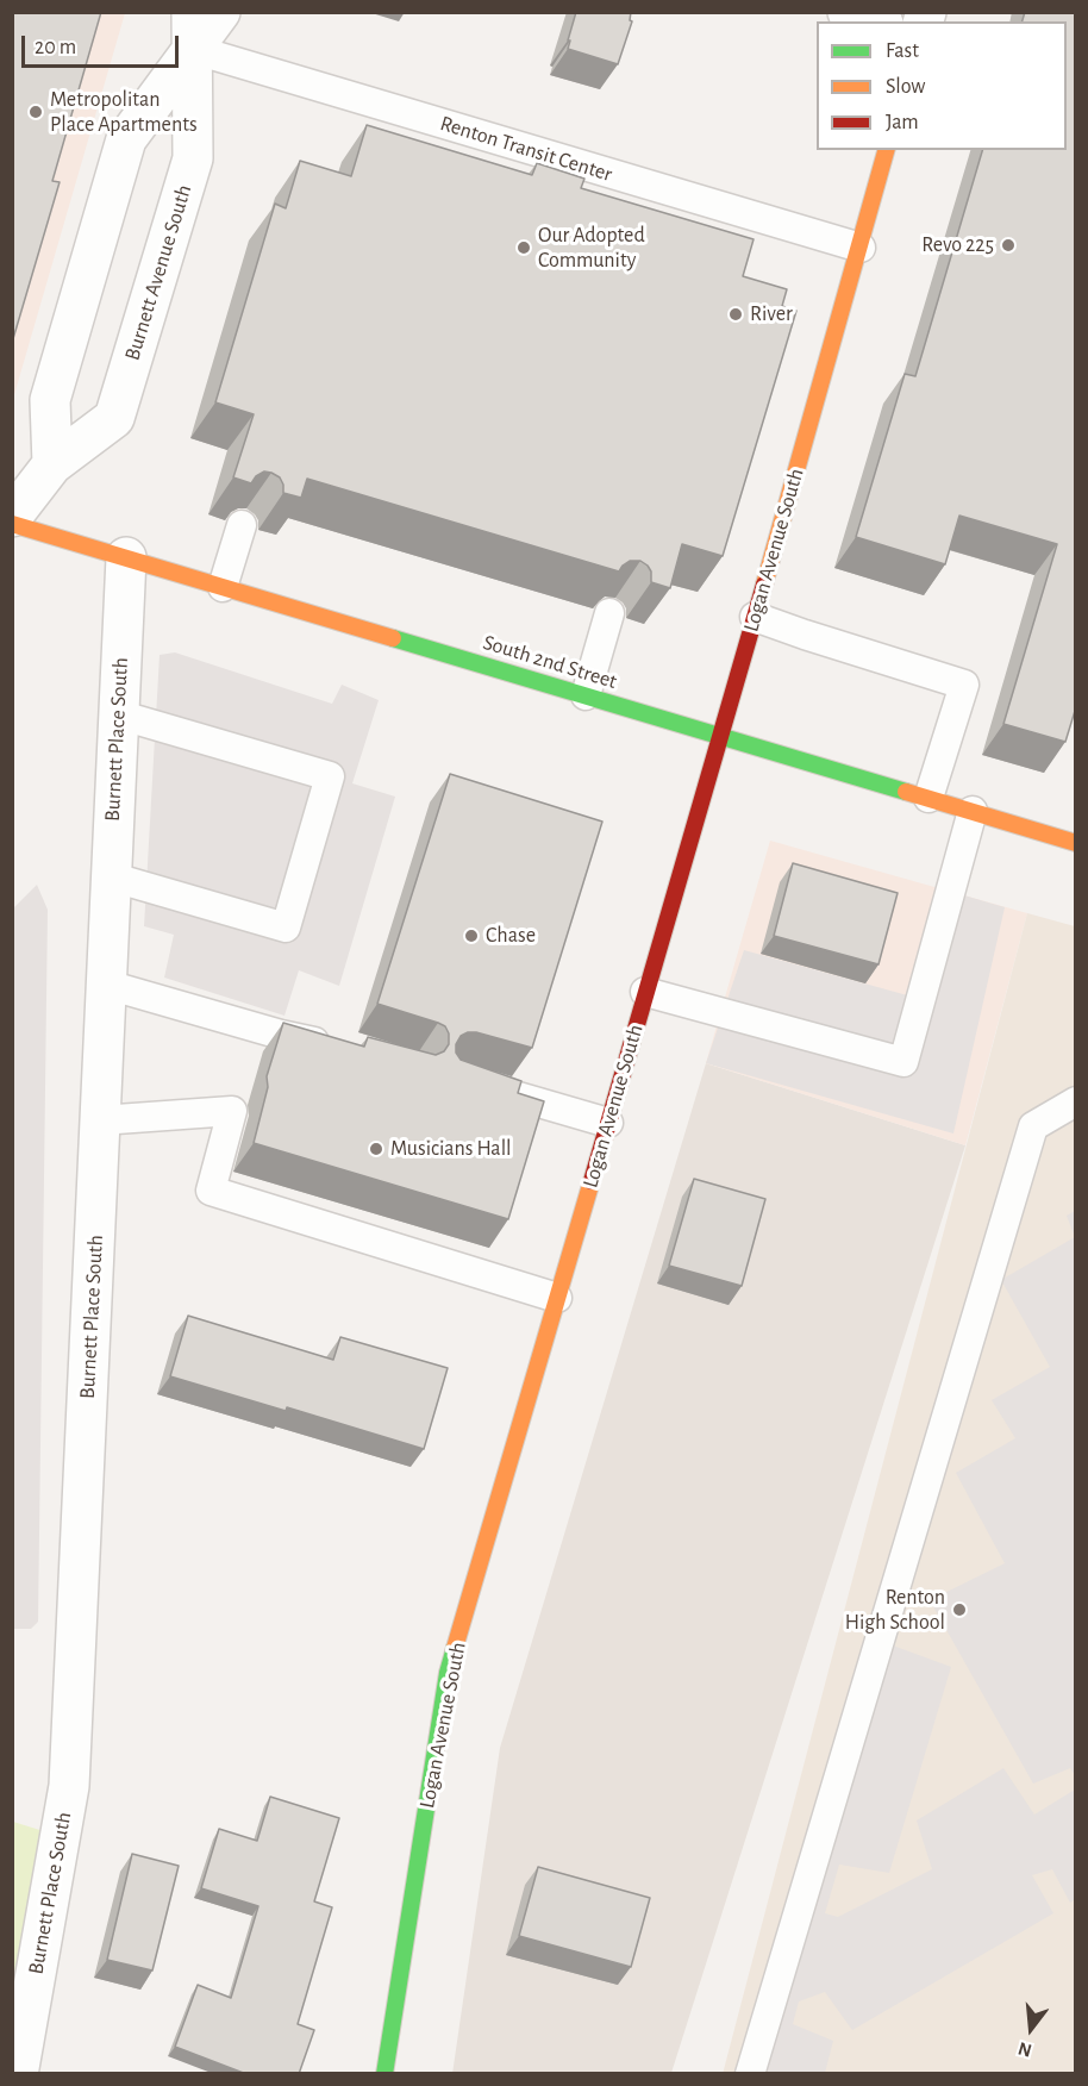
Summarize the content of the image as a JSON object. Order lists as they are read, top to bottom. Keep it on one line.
{"streets":{"street":["Burnett Avenue South","Logan Avenue South","South 2nd Street","Burnett Place South"],"lane":["Renton Transit Center"]},"crossings":[["Renton Transit Center","Burnett Avenue South"],["Renton Transit Center","Logan Avenue South"],["Logan Avenue South","South 2nd Street"],["South 2nd Street","Burnett Place South"]],"places":["Metropolitan Place Apartments","Revo 225","Our Adopted Community","River","Chase","Musicians Hall","Renton High School"],"legend":["Fast","Slow","Jam"],"scale_bar":"20 m","north":"bottom"}
